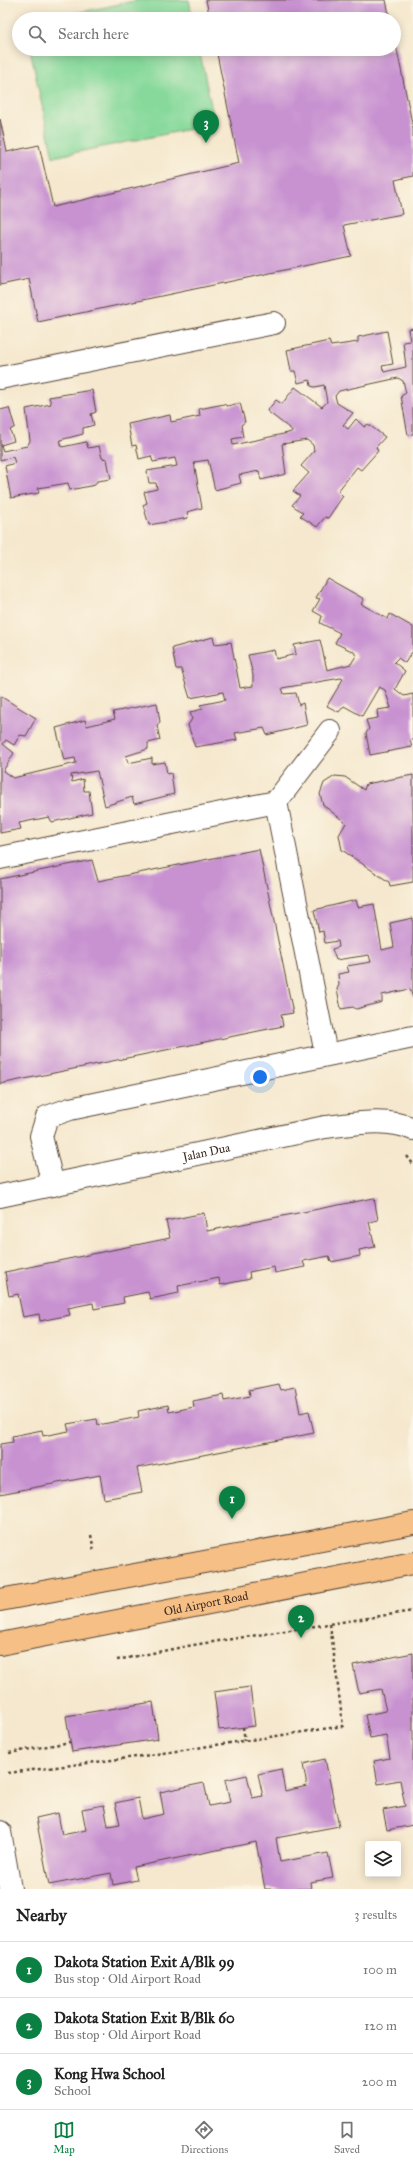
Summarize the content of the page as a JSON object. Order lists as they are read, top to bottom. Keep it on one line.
{"streets":{"main road":["Old Airport Road"],"street":["Jalan Dua"]},"page":{"search":"Search here","pins":["3","1","2"],"heading":["Nearby","3 results"],"list":[{"mark":"1","name":"Dakota Station Exit A/Blk 99","note":"Bus stop · Old Airport Road","value":"100 m"},{"mark":"2","name":"Dakota Station Exit B/Blk 60","note":"Bus stop · Old Airport Road","value":"120 m"},{"mark":"3","name":"Kong Hwa School","note":"School","value":"200 m"}],"nav":["Map","Directions","Saved"]}}
